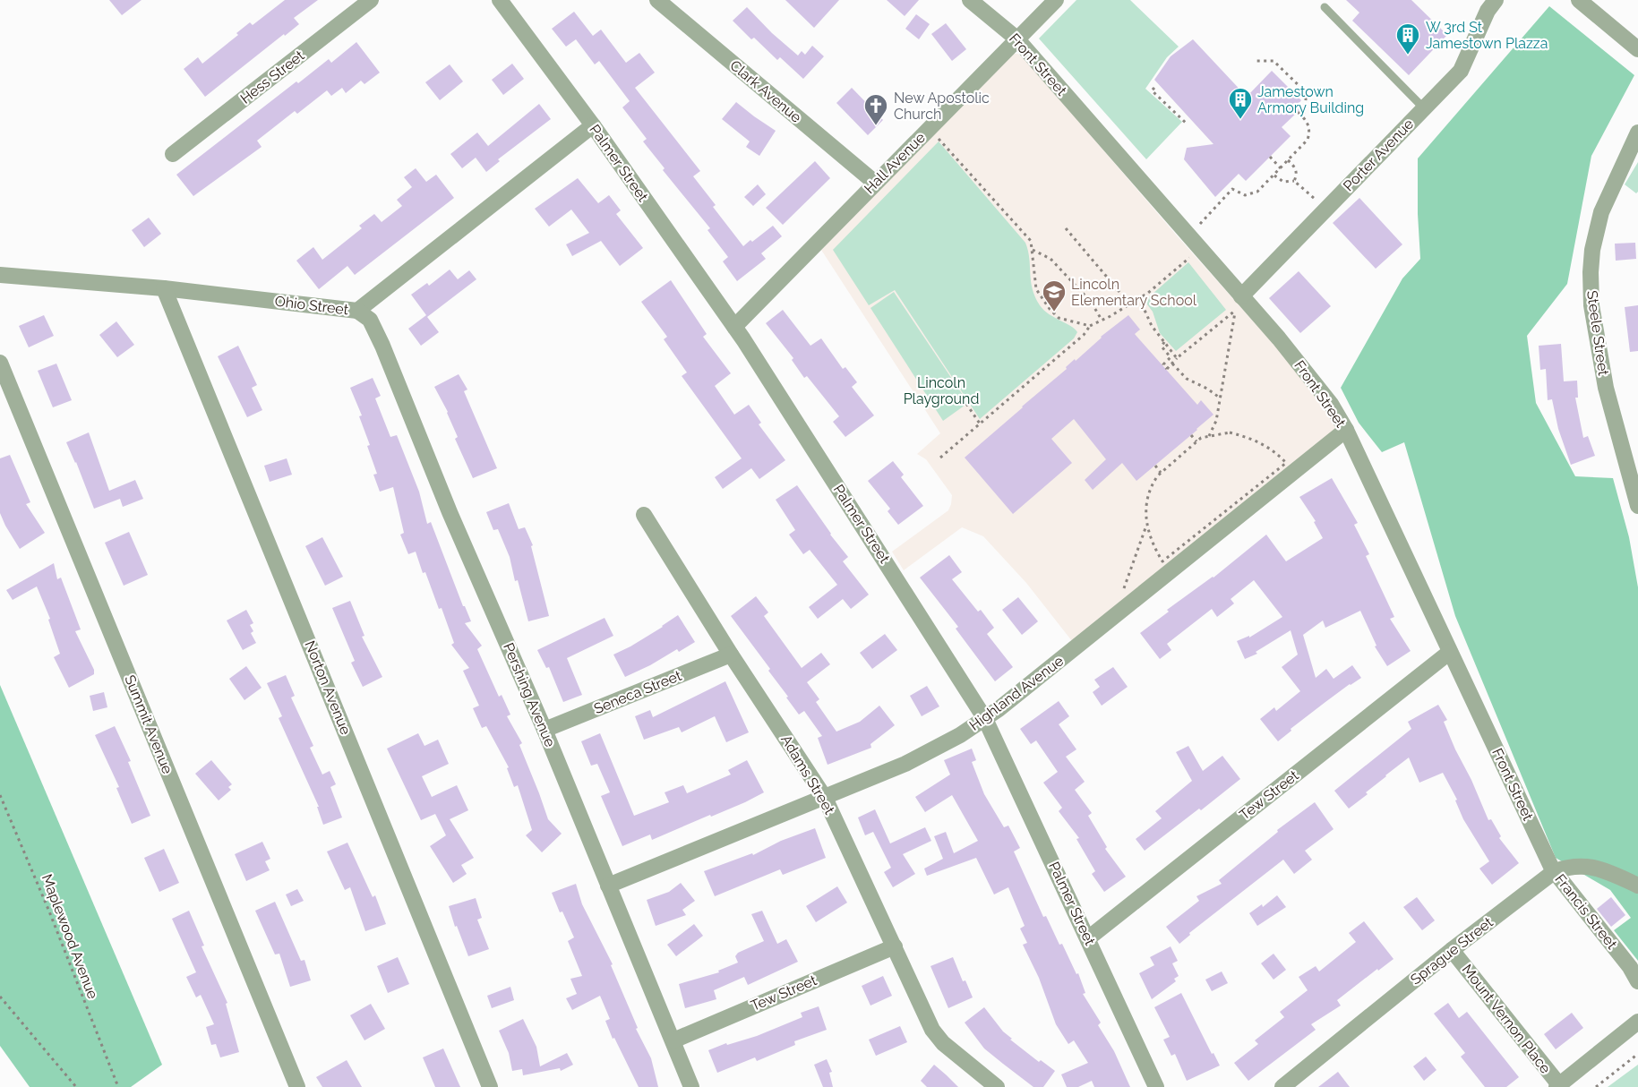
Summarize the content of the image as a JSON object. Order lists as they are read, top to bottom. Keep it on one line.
{"streets":{"street":["Front Street","Hess Street","Clark Avenue","Porter Avenue","Palmer Street","Hall Avenue","Ohio Street","Steele Street","Norton Avenue","Seneca Street","Highland Avenue","Pershing Avenue","Summit Avenue","Adams Street","Tew Street","Francis Street","Sprague Street","Mount Vernon Place"],"path":["Maplewood Avenue"]},"crossings":[["Front Street","Porter Avenue"],["Front Street","Hall Avenue"],["Front Street","Highland Avenue"],["Front Street","Tew Street"],["Front Street","Francis Street"],["Front Street","Sprague Street"],["Clark Avenue","Hall Avenue"],["Palmer Street","Hall Avenue"],["Palmer Street","Ohio Street"],["Palmer Street","Highland Avenue"],["Palmer Street","Tew Street"],["Ohio Street","Norton Avenue"],["Ohio Street","Pershing Avenue"],["Seneca Street","Pershing Avenue"],["Seneca Street","Adams Street"],["Highland Avenue","Pershing Avenue"],["Highland Avenue","Adams Street"],["Pershing Avenue","Tew Street"],["Adams Street","Tew Street"],["Francis Street","Sprague Street"],["Sprague Street","Mount Vernon Place"]],"parks":["Lincoln Playground"],"places":{"building":["W 3rd St Jamestown Plazza","Jamestown Armory Building"],"church":["New Apostolic Church"],"school or university":["Lincoln Elementary School"]}}
